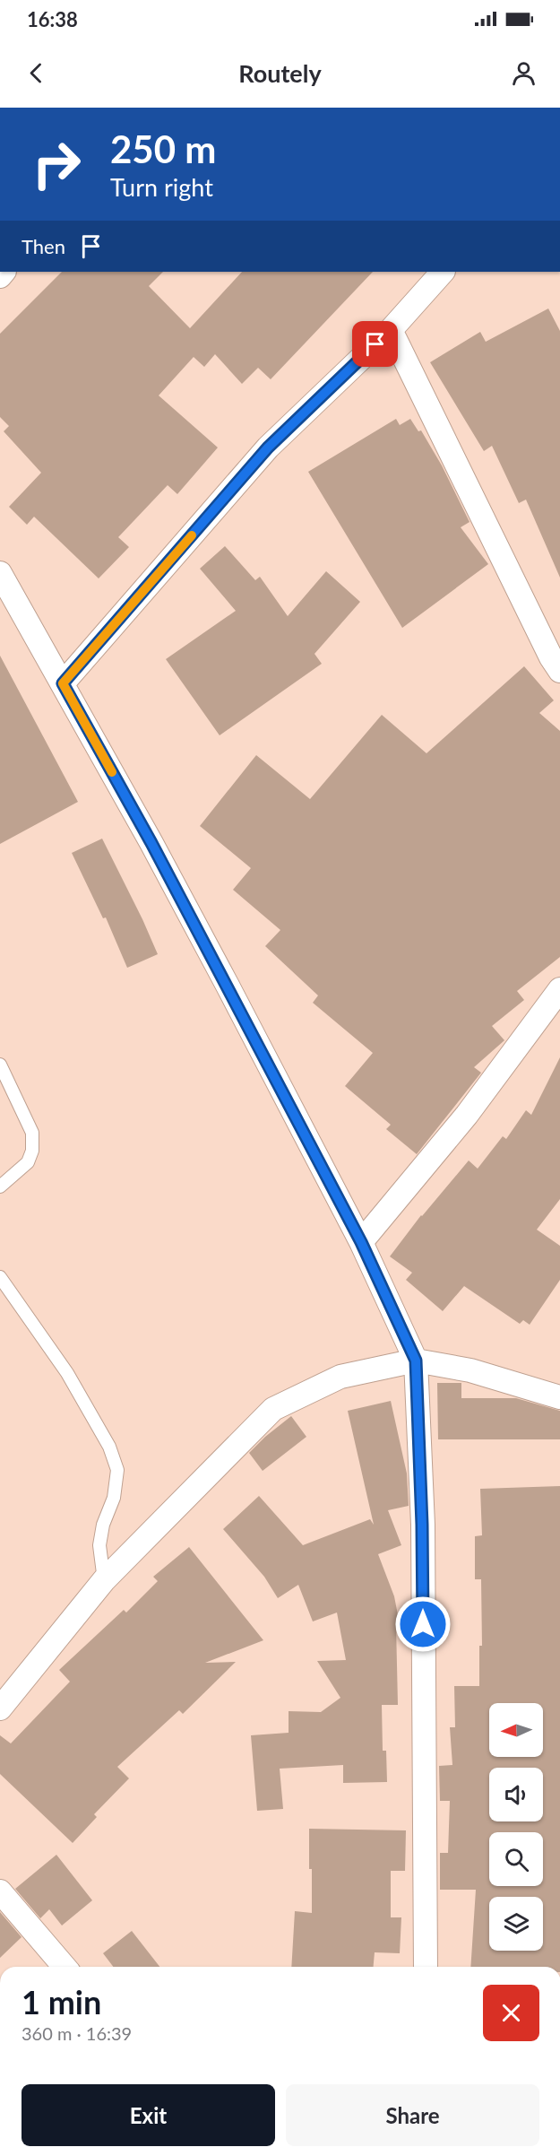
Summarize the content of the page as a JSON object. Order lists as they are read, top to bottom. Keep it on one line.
{"north":"left","page":{"status":"16:38","header":"Routely","turn":["250 m","Turn right"],"then":"Then","heading":["1 min","360 m · 16:39"],"buttons":["Exit","Share"]}}
